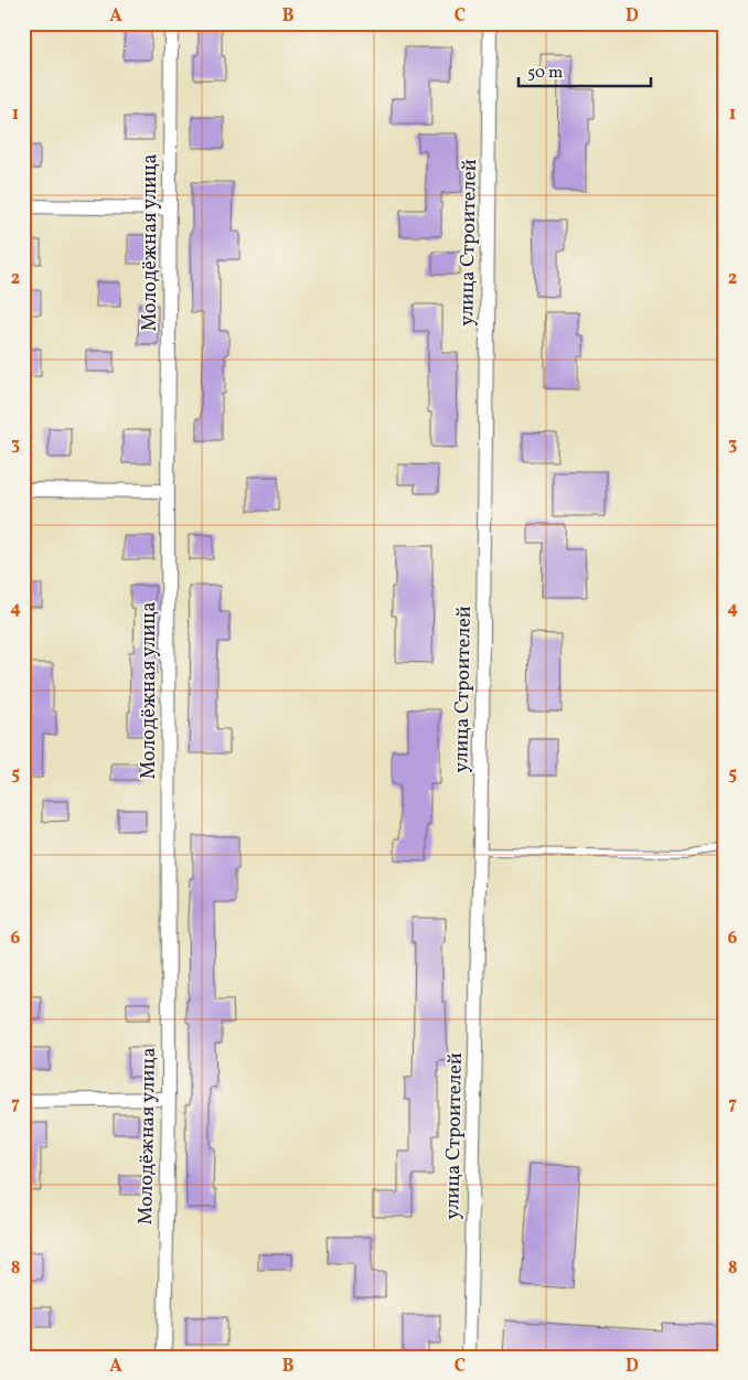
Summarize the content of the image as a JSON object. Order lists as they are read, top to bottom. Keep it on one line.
{"streets":{"street":["Молодёжная улица","улица Строителей"]},"scale_bar":"50 m","grid":{"columns":["A","B","C","D"],"rows":["1","2","3","4","5","6","7","8"]}}
